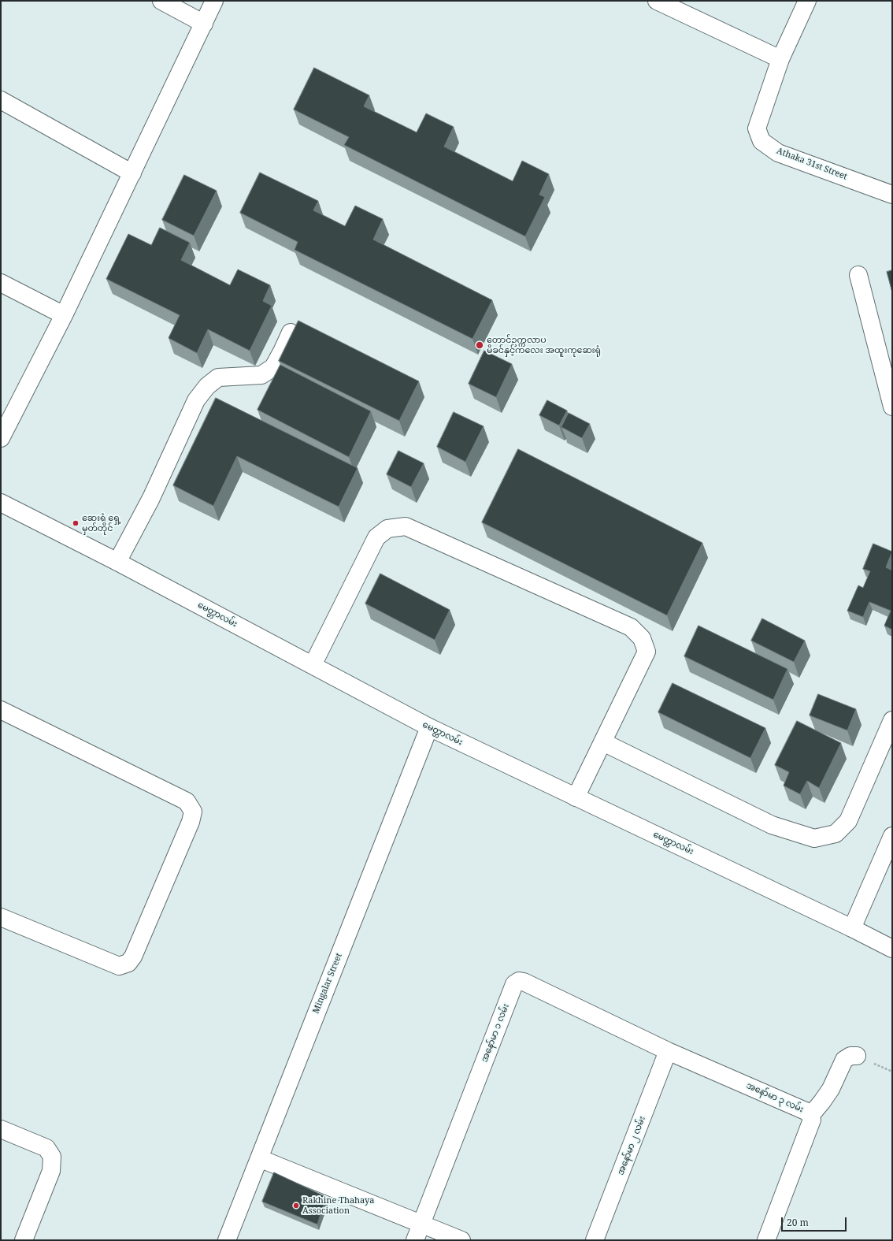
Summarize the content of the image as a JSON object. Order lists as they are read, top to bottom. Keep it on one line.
{"streets":{"street":["Athaka 31st Street","မေတ္တာလမ်း","Mingalar Street","အနော်မာ ၁ လမ်း","အနော်မာ ၃ လမ်း","အနော်မာ ၂ လမ်း"]},"crossings":[["မေတ္တာလမ်း","Mingalar Street"],["အနော်မာ ၁ လမ်း","အနော်မာ ၃ လမ်း"],["အနော်မာ ၁ လမ်း","အနော်မာ ၂ လမ်း"],["အနော်မာ ၃ လမ်း","အနော်မာ ၂ လမ်း"]],"places":["တောင်ဥက္ကလာပ မိခင်နှင့်ကလေး အထူးကုဆေးရုံ","ဆေးရုံ ရှေ့ မှတ်တိုင်","Rakhine Thahaya Association"],"scale_bar":"20 m"}
